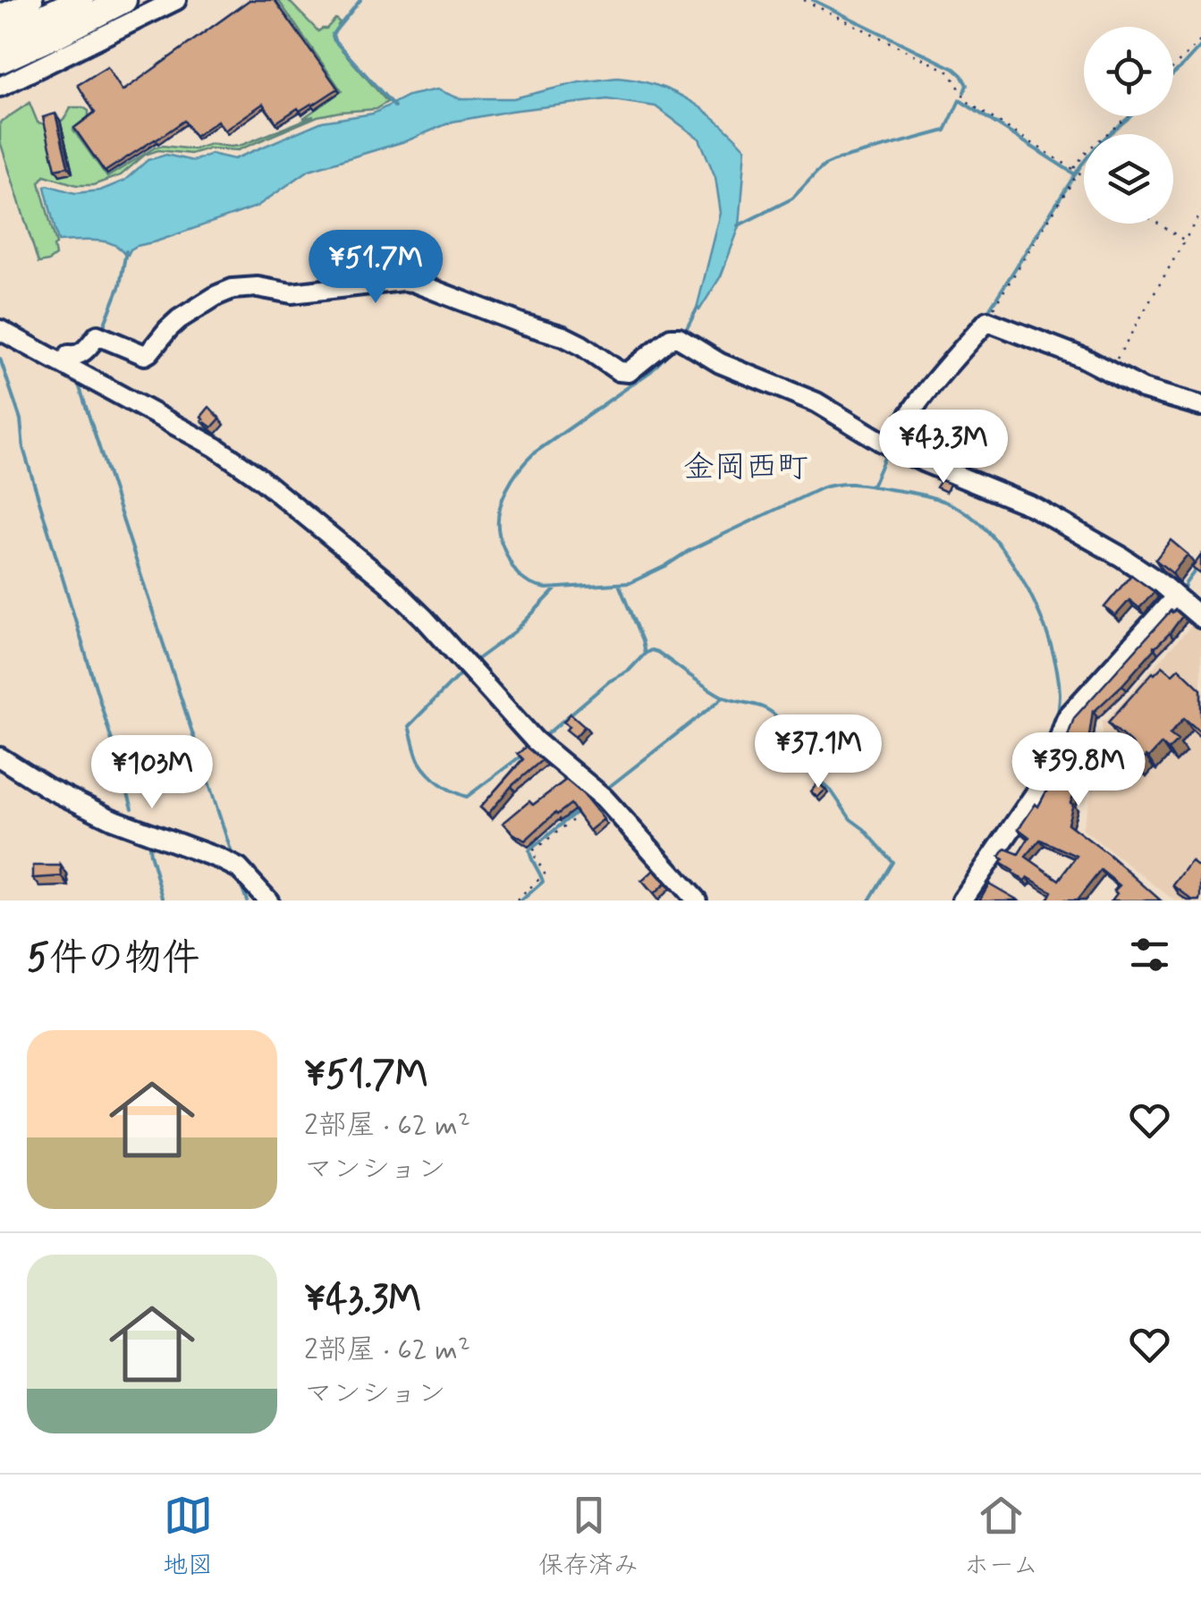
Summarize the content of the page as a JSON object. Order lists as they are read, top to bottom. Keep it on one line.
{"districts":["金岡西町"],"page":{"price":["¥51.7M","¥43.3M","¥37.1M","¥39.8M","¥103M"],"heading":"5件の物件","list":[{"name":"¥51.7M","note":"2部屋 · 62 m² · マンション"},{"name":"¥43.3M","note":"2部屋 · 62 m² · マンション"}],"tabs":["地図","保存済み","ホーム"]}}
